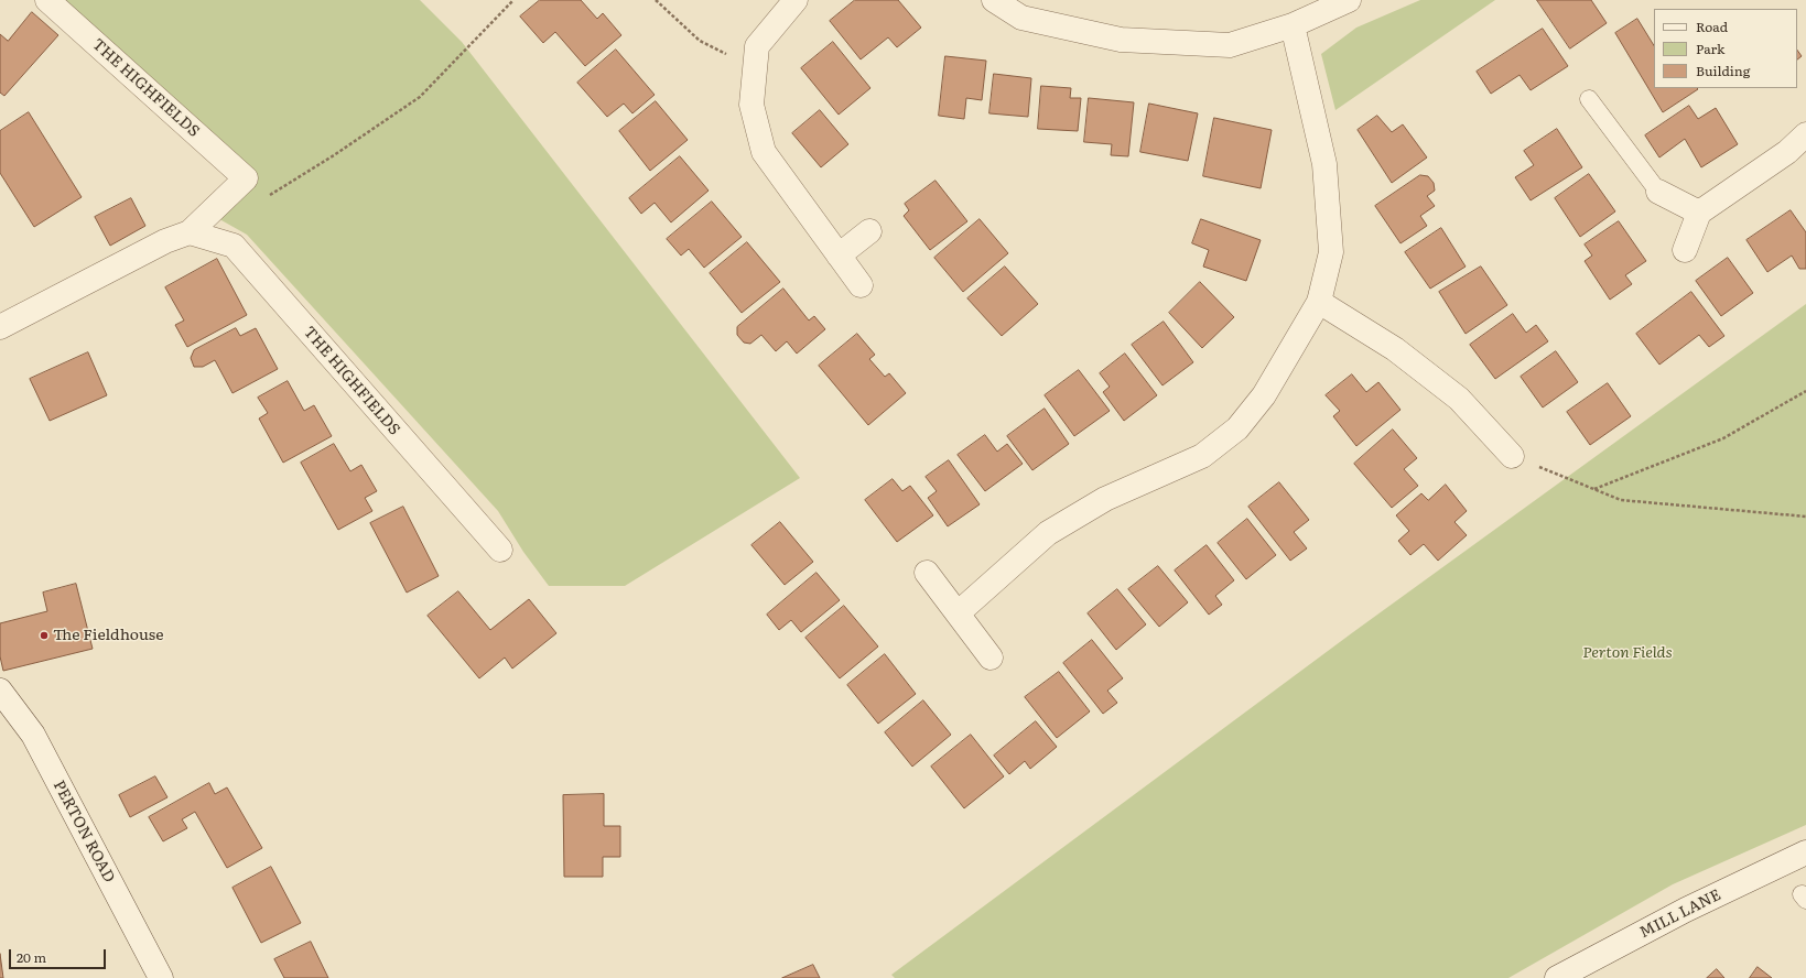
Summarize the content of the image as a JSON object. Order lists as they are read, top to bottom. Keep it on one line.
{"streets":{"street":["THE HIGHFIELDS","PERTON ROAD","MILL LANE"]},"parks":["Perton Fields"],"places":["The Fieldhouse"],"legend":["Road","Park","Building"],"scale_bar":"20 m"}
